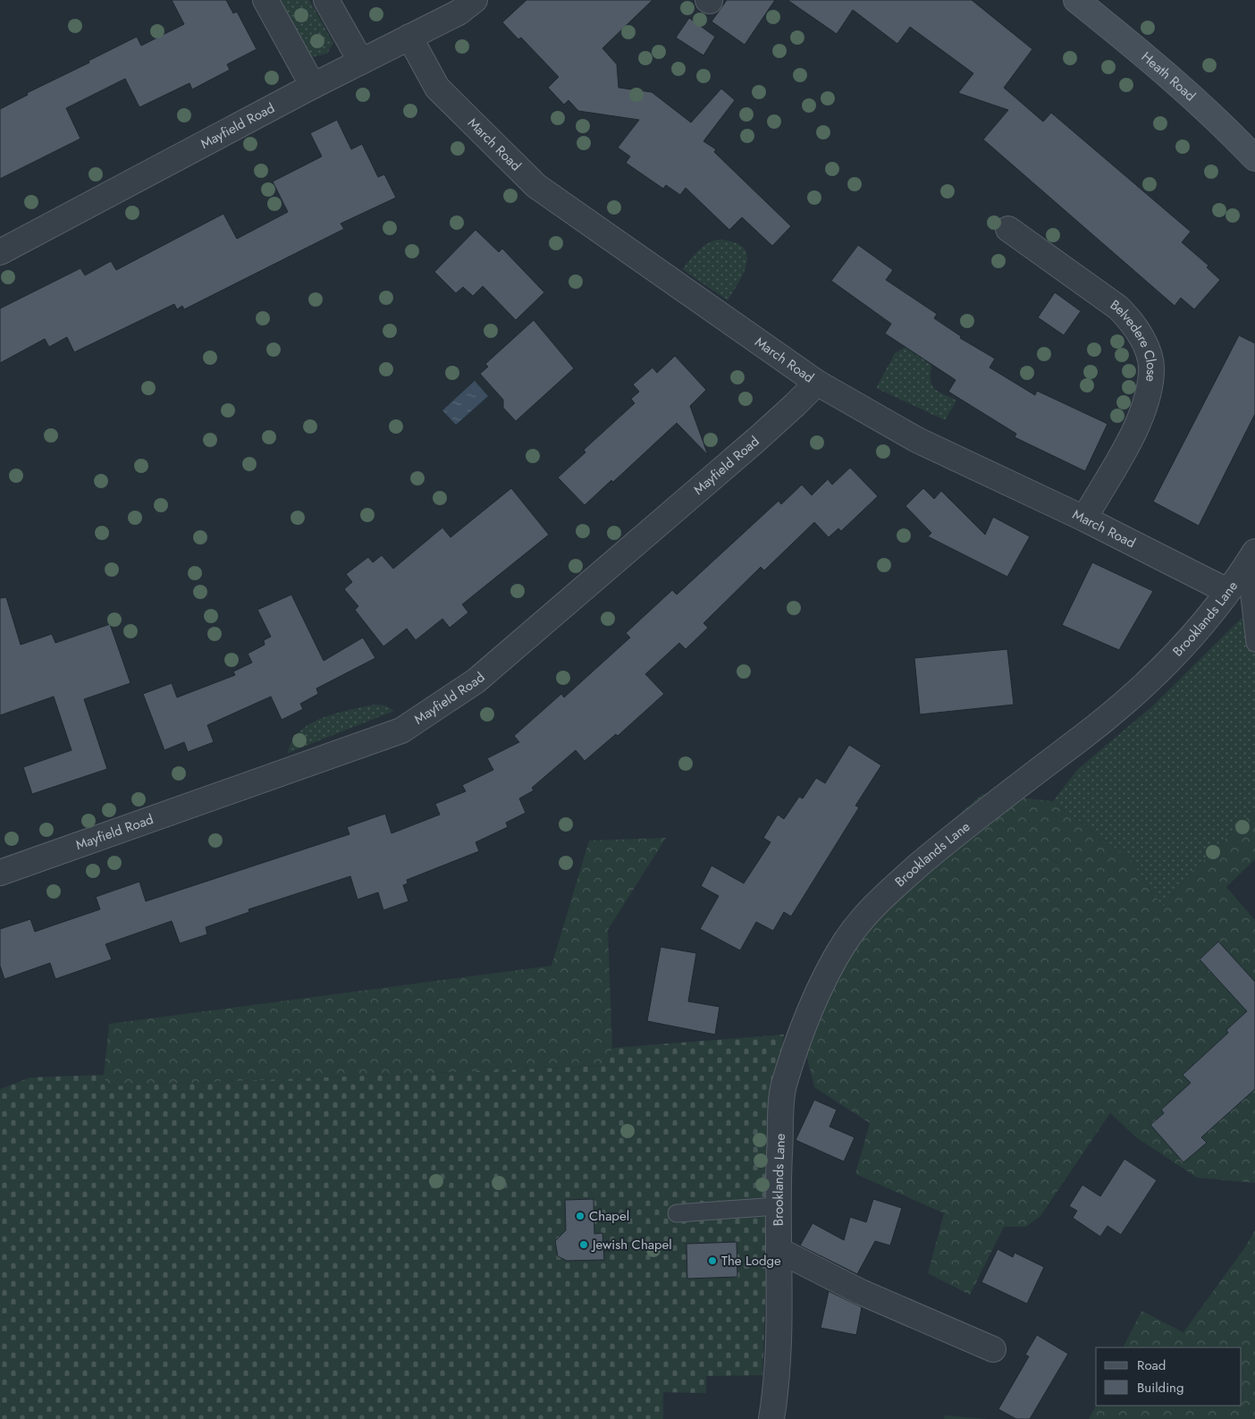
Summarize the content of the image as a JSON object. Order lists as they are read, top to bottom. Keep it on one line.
{"streets":{"main road":["Heath Road"],"street":["Mayfield Road","March Road","Belvedere Close","Brooklands Lane"]},"crossings":[["Mayfield Road","March Road"],["March Road","Belvedere Close"],["March Road","Brooklands Lane"]],"places":["Chapel","Jewish Chapel","The Lodge"],"legend":["Road","Building"]}
